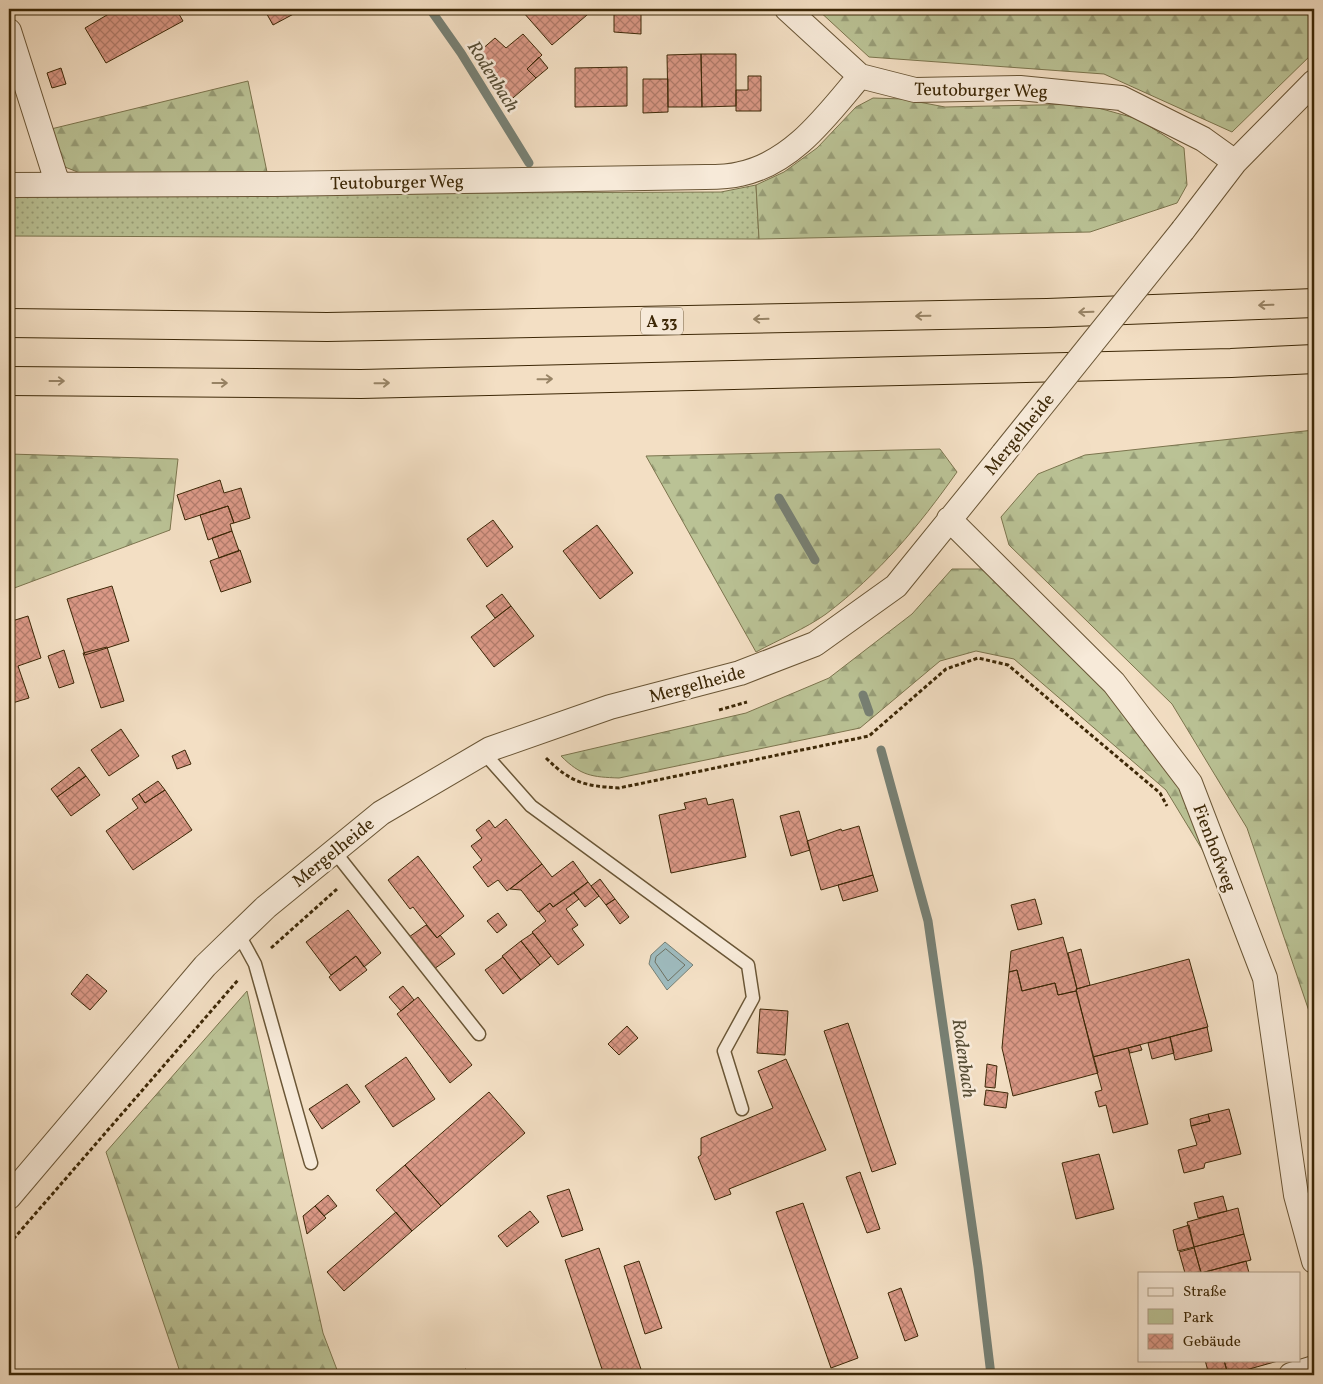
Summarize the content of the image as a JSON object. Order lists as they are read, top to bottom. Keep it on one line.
{"streets":{"highway":["A 33"],"street":["Teutoburger Weg","Mergelheide","Fienhofweg"]},"crossings":[["Teutoburger Weg","Mergelheide"],["Mergelheide","Fienhofweg"]],"water":["Rodenbach"],"legend":["Straße","Park","Gebäude"]}
